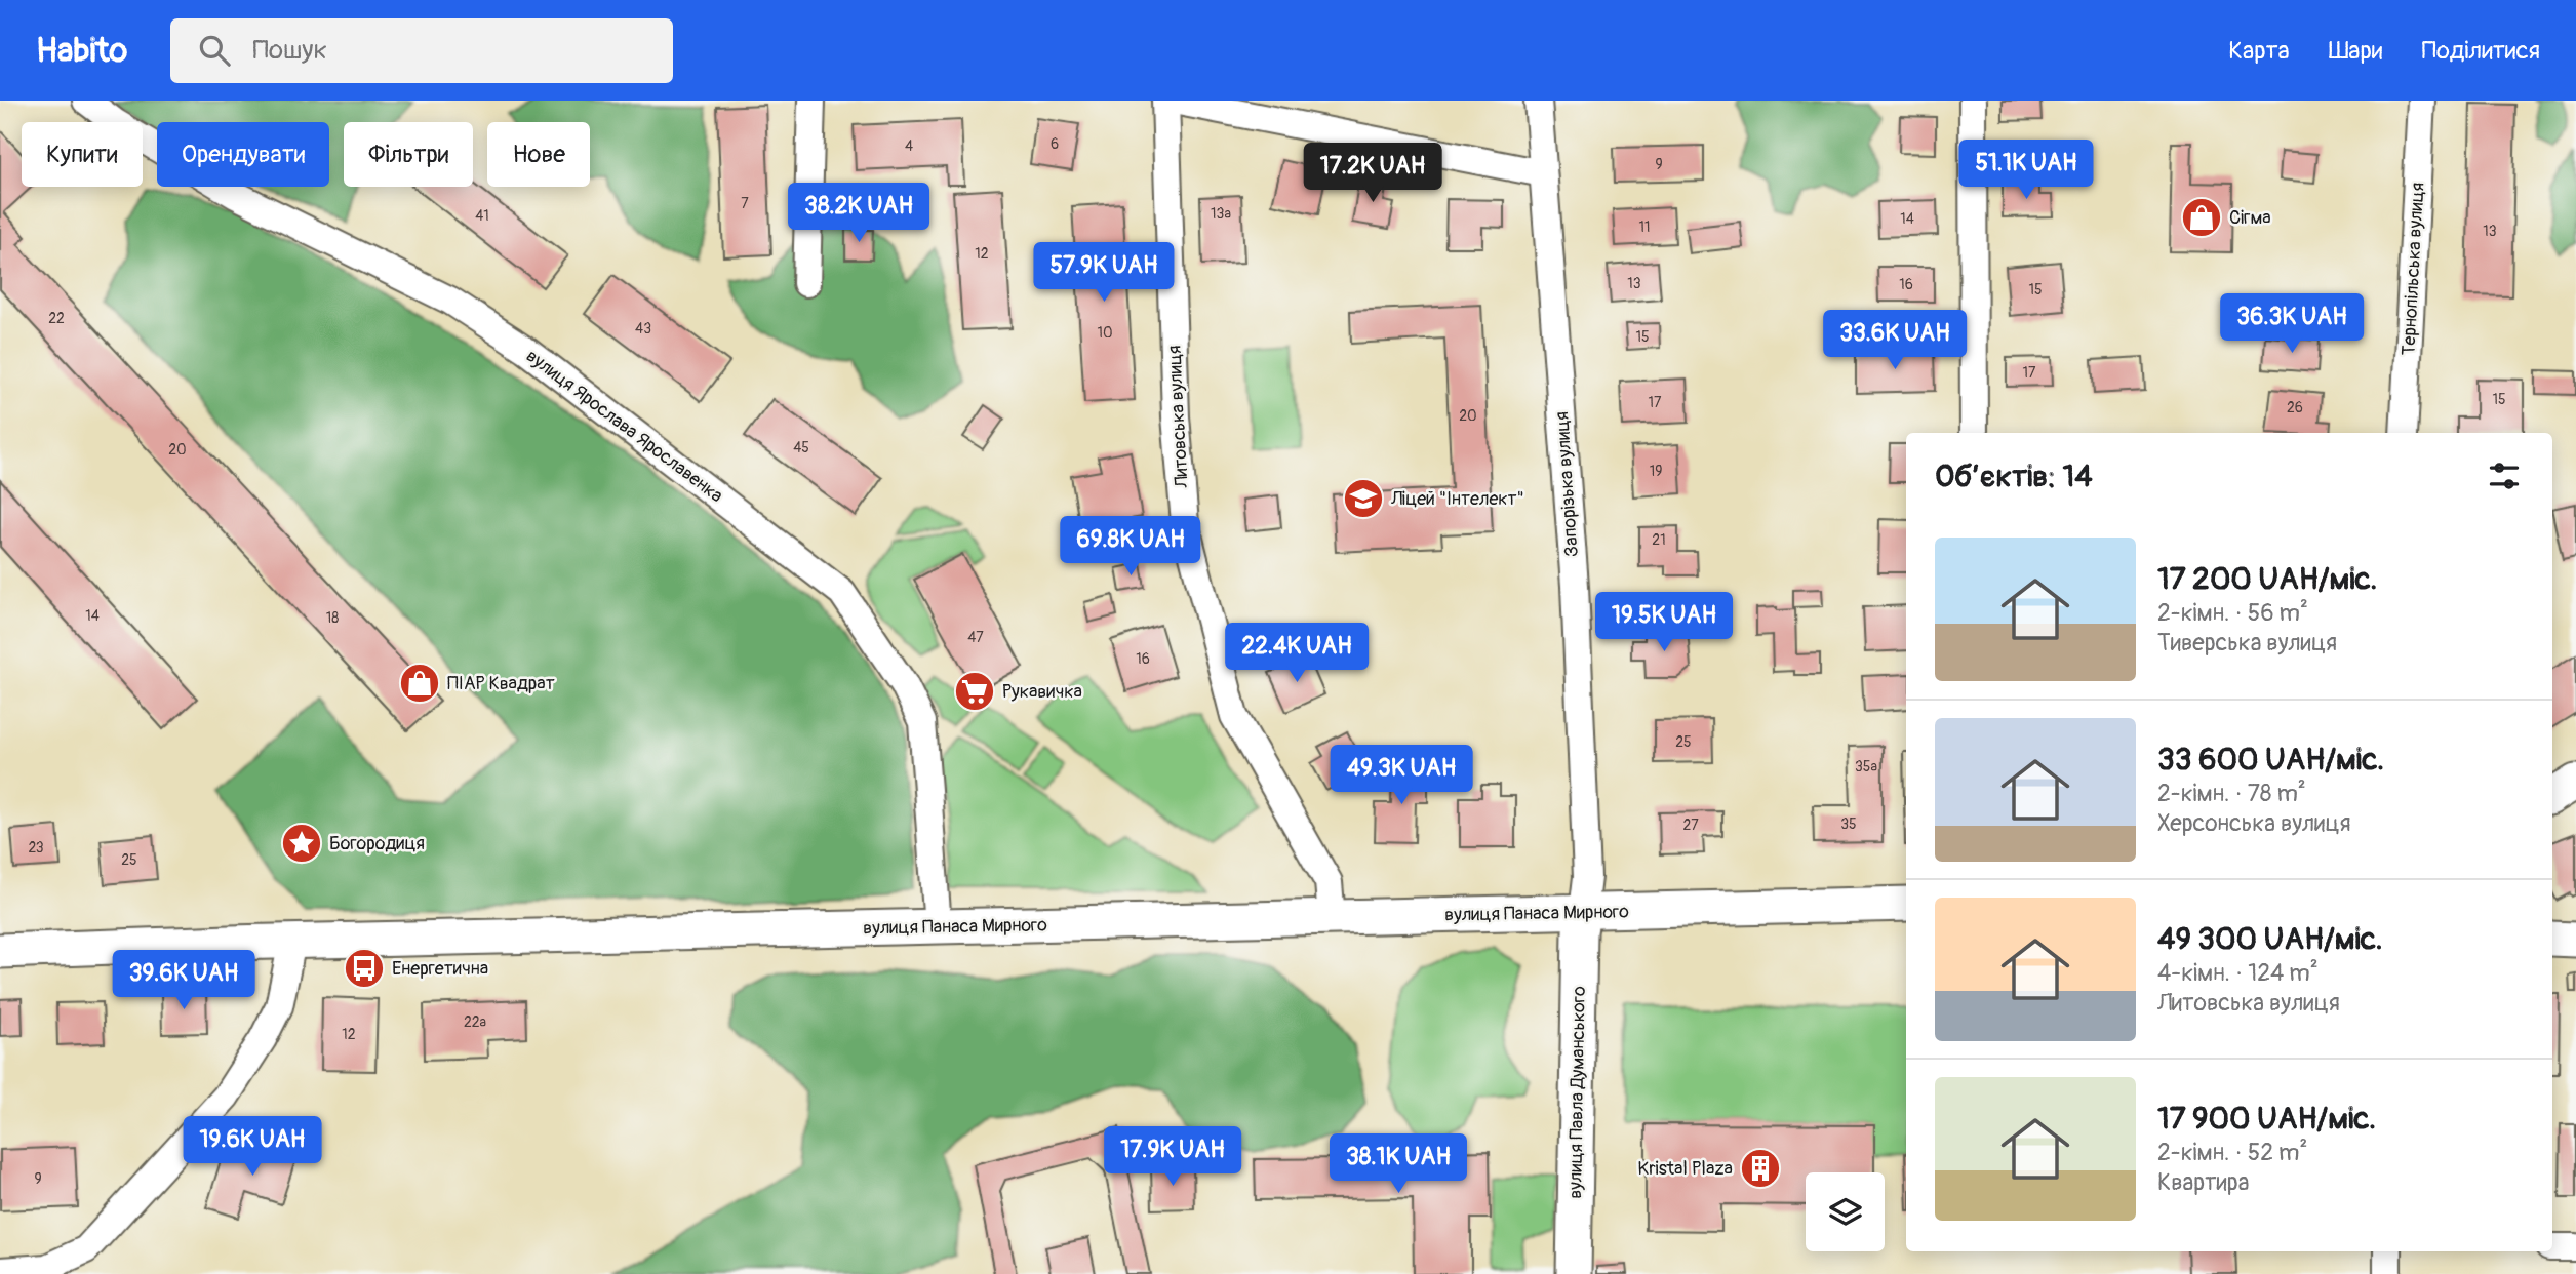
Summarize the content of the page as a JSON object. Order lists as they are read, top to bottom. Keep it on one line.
{"streets":{"street":["Тернопільська вулиця","Литовська вулиця","вулиця Ярослава Ярославенка","Запорізька вулиця","вулиця Панаса Мирного","вулиця Павла Думанського"]},"crossings":[["Литовська вулиця","вулиця Панаса Мирного"],["вулиця Ярослава Ярославенка","вулиця Панаса Мирного"],["Запорізька вулиця","вулиця Панаса Мирного"],["Запорізька вулиця","вулиця Павла Думанського"],["вулиця Панаса Мирного","вулиця Павла Думанського"]],"places":{"shop":["Сігма","ПІАР Квадрат"],"school or university":["Ліцей \"Інтелект\""],"supermarket":["Рукавичка"],"place":["Богородиця"],"bus stop":["Енергетична"],"building":["Kristal Plaza"]},"house_numbers":["6","4","9","7","13а","41","14","11","13","12","13","16","15","22","43","10","15","17","15","17","26","20","45","20","19","21","14","18","47","16","25","35а","35","27","23","25","22а","12","9"],"page":{"header":"Habito","search":"Пошук","nav":["Карта","Шари","Поділитися"],"chip":["Купити","Орендувати","Фільтри","Нове"],"price":["51.1K UAH","17.2K UAH","38.2K UAH","57.9K UAH","36.3K UAH","33.6K UAH","69.8K UAH","19.5K UAH","22.4K UAH","49.3K UAH","39.6K UAH","19.6K UAH","17.9K UAH","38.1K UAH"],"heading":"Об’єктів: 14","list":[{"name":"17 200 UAH/міс.","note":"2-кімн. · 56 m² · Тиверська вулиця"},{"name":"33 600 UAH/міс.","note":"2-кімн. · 78 m² · Херсонська вулиця"},{"name":"49 300 UAH/міс.","note":"4-кімн. · 124 m² · Литовська вулиця"},{"name":"17 900 UAH/міс.","note":"2-кімн. · 52 m² · Квартира"}]}}
